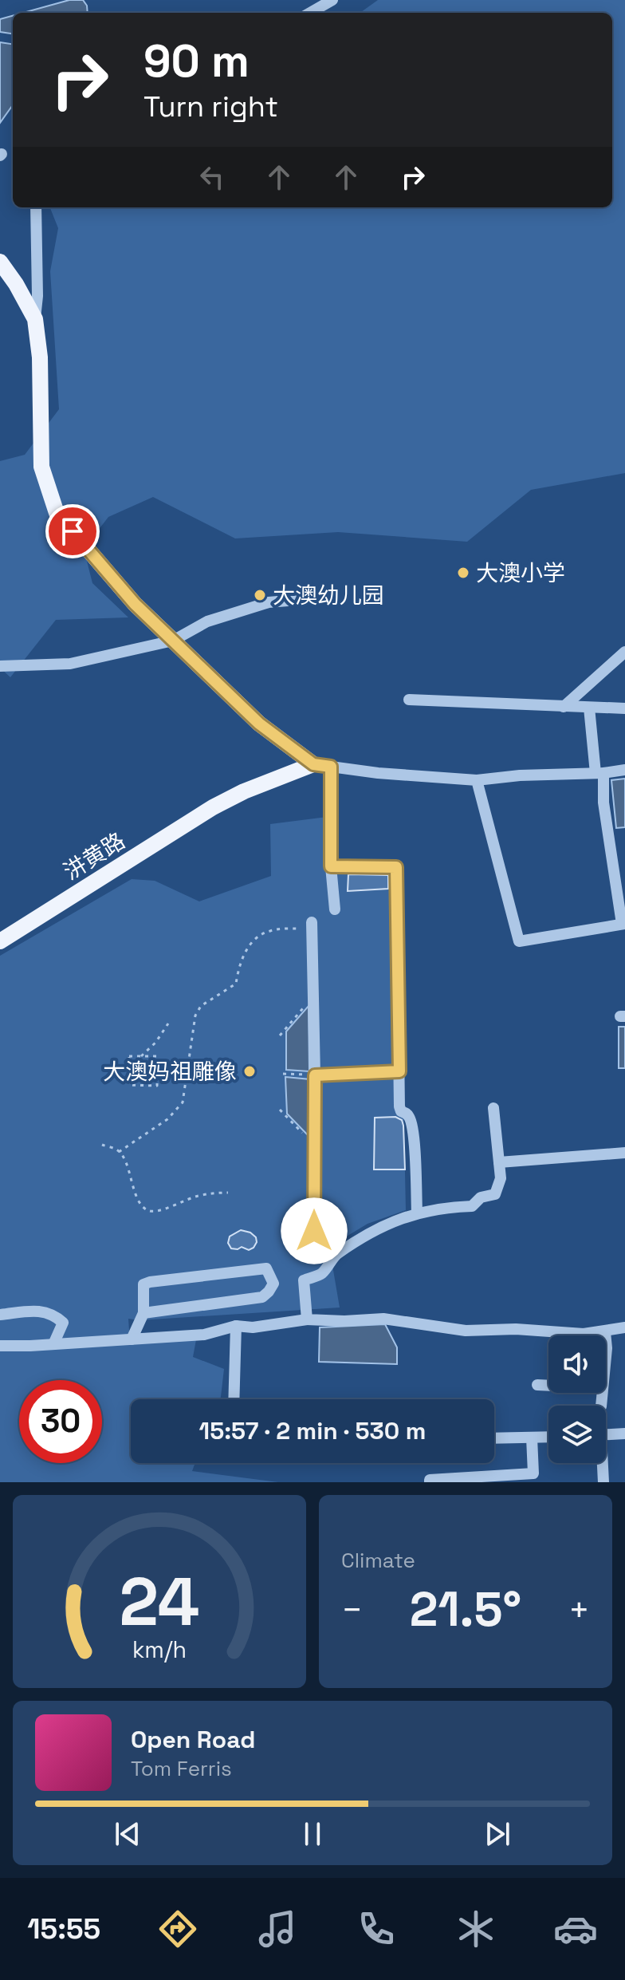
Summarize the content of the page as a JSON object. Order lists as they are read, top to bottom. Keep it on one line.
{"streets":{"main road":["汫黄路"]},"places":["大澳小学","大澳幼儿园","大澳妈祖雕像"],"page":{"turn":["90 m","Turn right"],"limit":"30","trip":"15:57 · 2 min · 530 m","tile":"Climate","heat":["−","21.5°","+"],"song":["Open Road","Tom Ferris"],"tabs":"15:55","gauge":["24","km/h"]}}
